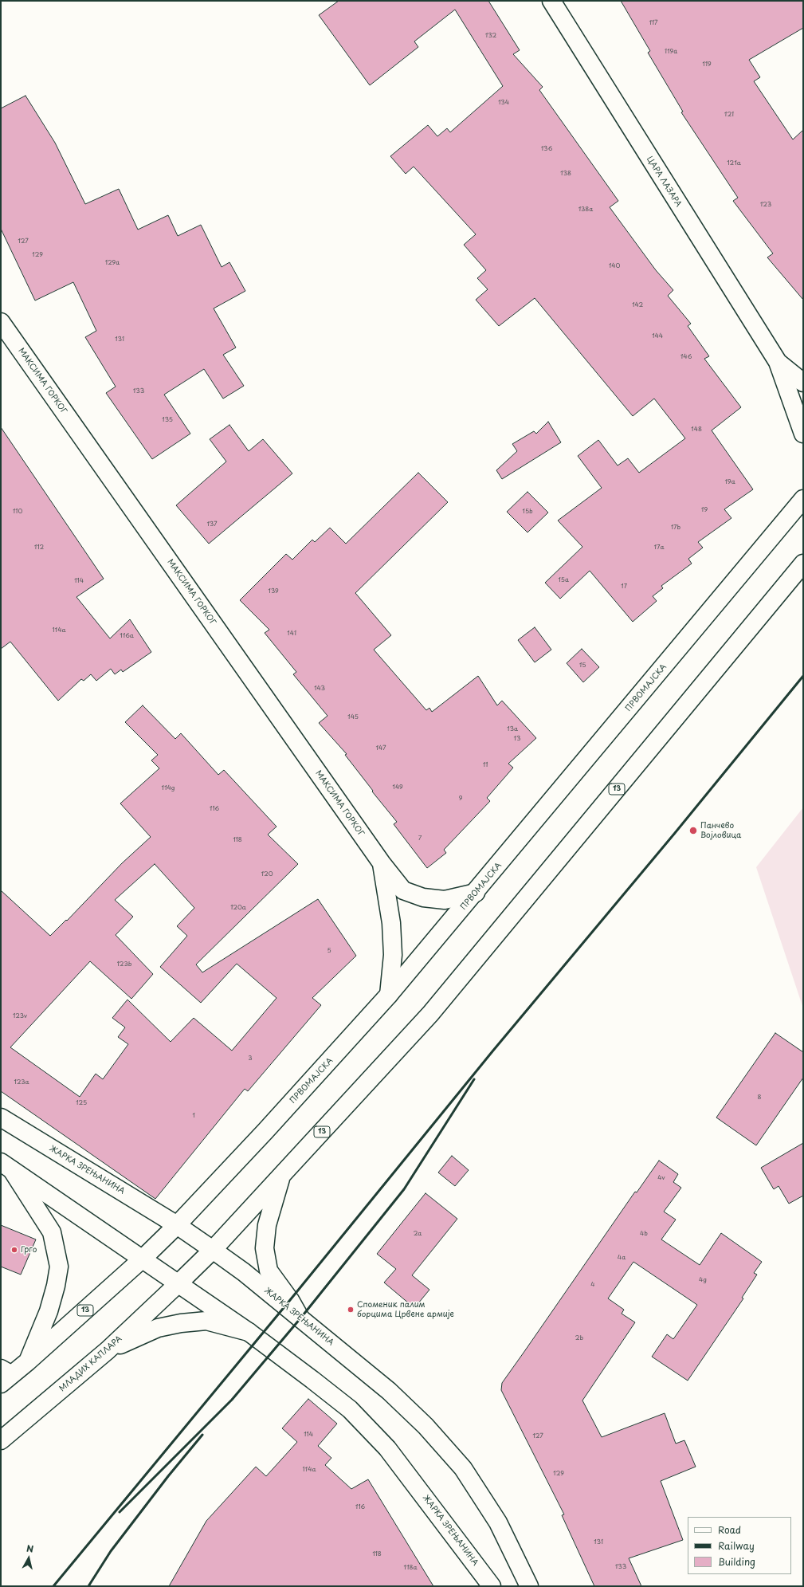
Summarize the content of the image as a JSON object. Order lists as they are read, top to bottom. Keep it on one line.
{"streets":{"main road":["ЦАРА ЛАЗАРА","МАКСИМА ГОРКОГ","ПРВОМАЈСКА","13","ЖАРКА ЗРЕЊАНИНА","МЛАДИХ КАПЛАРА"]},"crossings":[["МАКСИМА ГОРКОГ","ПРВОМАЈСКА"],["ПРВОМАЈСКА","13"],["ПРВОМАЈСКА","ЖАРКА ЗРЕЊАНИНА"],["13","ЖАРКА ЗРЕЊАНИНА"],["13","МЛАДИХ КАПЛАРА"],["ЖАРКА ЗРЕЊАНИНА","МЛАДИХ КАПЛАРА"]],"places":["Панчево Војловица","Грго","Споменик палим борцима Црвене армије"],"house_numbers":["117","132","119a","119","134","121","136","121a","138","123","138a","127","129","129a","140","142","144","131","146","133","135","148","19a","19","110","15b","137","17b","112","17a","15a","114","17","139","114a","141","116a","15","143","145","13a","13","147","11","149","114g","9","116","7","118","120","120a","5","123b","123v","3","123a","8","125","1","4v","2a","4b","4a","4g","4","2b","114","127","114a","129","116","131","118","133","118a"],"legend":["Road","Railway","Building"],"north":"top"}
